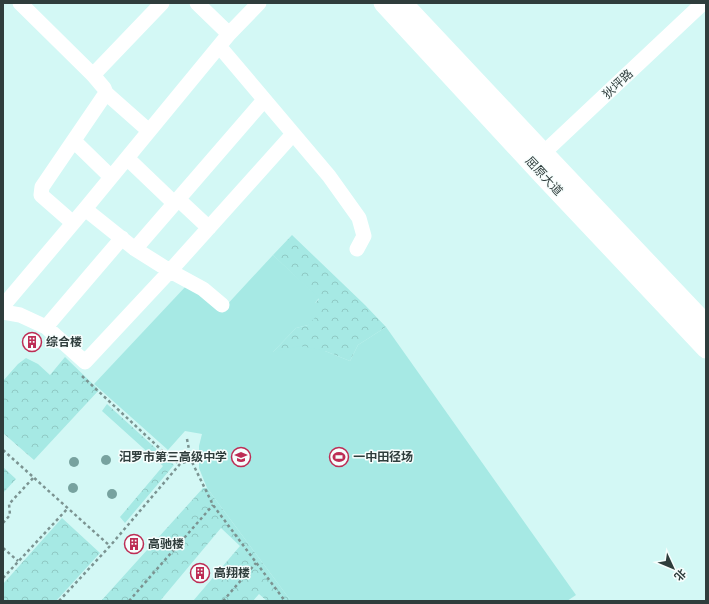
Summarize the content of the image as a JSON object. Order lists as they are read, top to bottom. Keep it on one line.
{"streets":{"main road":["屈原大道"],"street":["狄坪路"]},"crossings":[["狄坪路","屈原大道"]],"places":{"building":["综合楼","高驰楼","高翔楼"],"school or university":["汨罗市第三高级中学"],"sports":["一中田径场"]},"north":"bottom right"}
